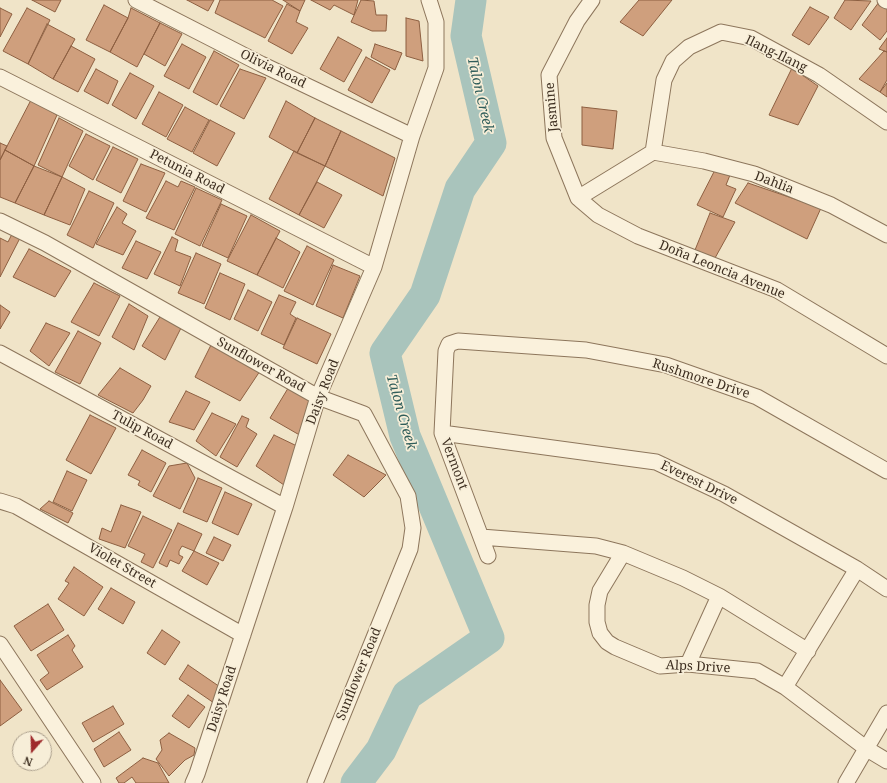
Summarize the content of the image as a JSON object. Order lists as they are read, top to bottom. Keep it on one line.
{"streets":{"street":["Ilang-Ilang","Olivia Road","Jasmine","Petunia Road","Dahlia","Doña Leoncia Avenue","Sunflower Road","Rushmore Drive","Daisy Road","Tulip Road","Vermont","Everest Drive","Violet Street","Alps Drive"]},"crossings":[["Ilang-Ilang","Dahlia"],["Olivia Road","Daisy Road"],["Jasmine","Doña Leoncia Avenue"],["Petunia Road","Daisy Road"],["Sunflower Road","Daisy Road"],["Rushmore Drive","Vermont"],["Daisy Road","Tulip Road"],["Daisy Road","Violet Street"],["Vermont","Everest Drive"]],"water":["Talon Creek"],"north":"bottom"}
